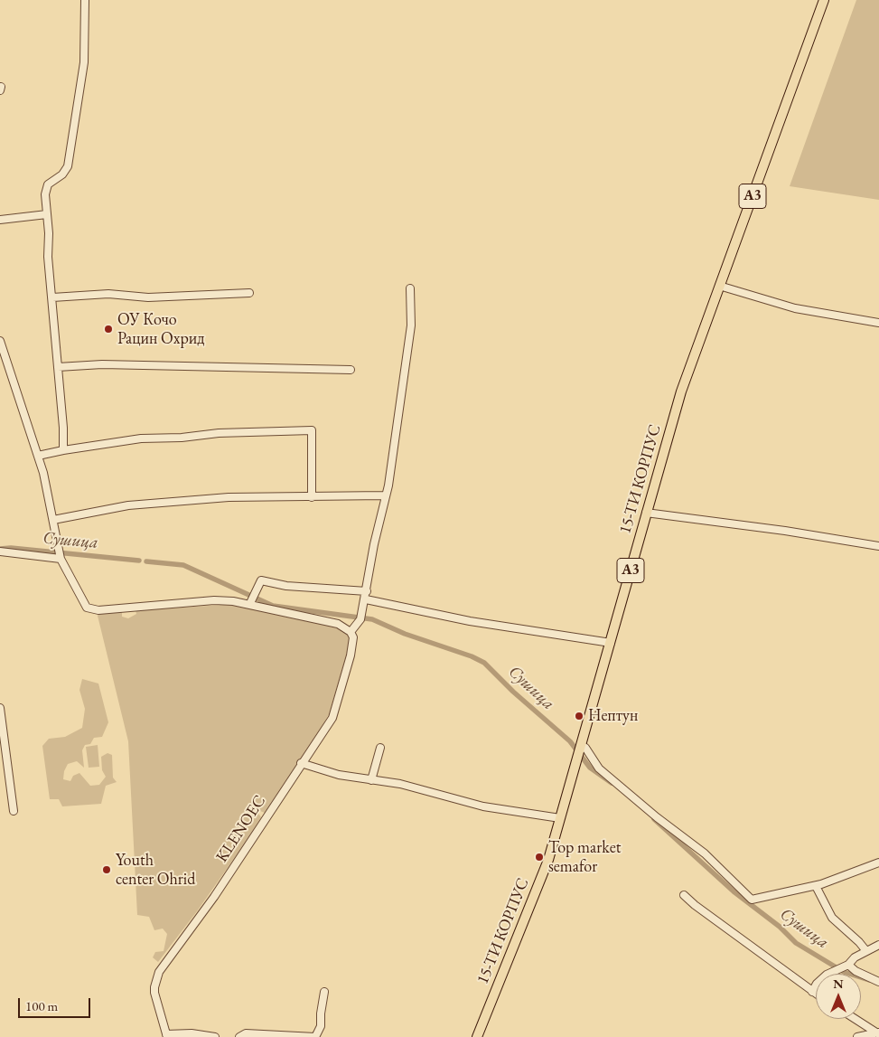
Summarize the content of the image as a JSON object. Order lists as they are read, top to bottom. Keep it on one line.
{"streets":{"main road":["A3","15-ТИ КОРПУС"],"street":["KLENOEC"]},"crossings":[["A3","15-ТИ КОРПУС"]],"water":["Сушица"],"places":["ОУ Кочо Рацин Охрид","Нептун","Top market semafor","Youth center Ohrid"],"scale_bar":"100 m","north":"top"}
